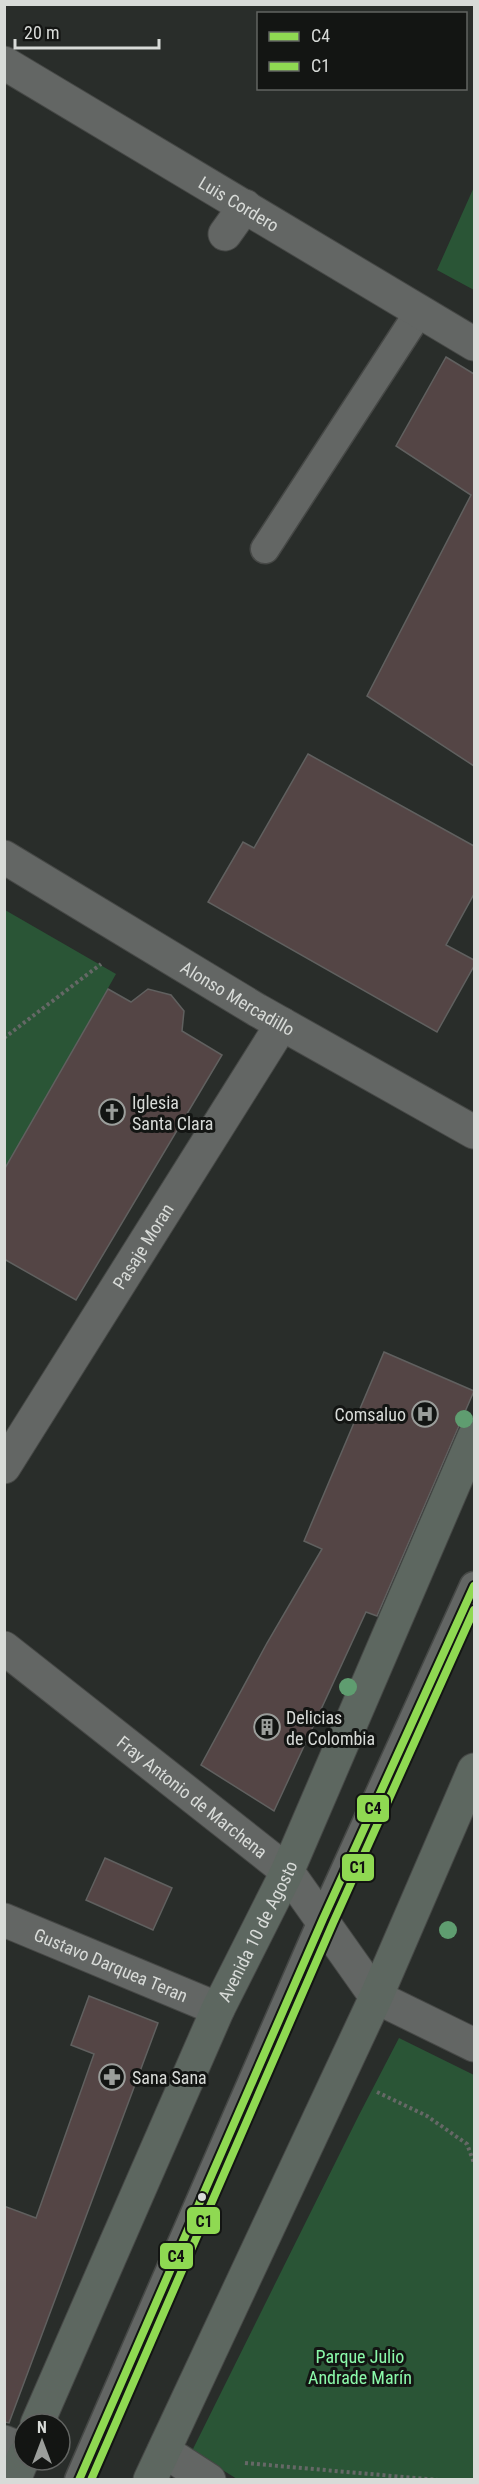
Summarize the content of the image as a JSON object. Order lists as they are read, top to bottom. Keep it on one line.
{"streets":{"main road":["Avenida 10 de Agosto"],"street":["Luis Cordero","Alonso Mercadillo","Pasaje Moran","Fray Antonio de Marchena","Gustavo Darquea Teran"]},"crossings":[["Alonso Mercadillo","Pasaje Moran"],["Fray Antonio de Marchena","Avenida 10 de Agosto"],["Avenida 10 de Agosto","Gustavo Darquea Teran"]],"parks":["Parque Julio Andrade Marín"],"places":{"church":["Iglesia Santa Clara"],"hospital":["Comsaluo"],"building":["Delicias de Colombia"],"pharmacy":["Sana Sana"]},"lines":["transit line C4","transit line C1"],"legend":["C4","C1"],"scale_bar":"20 m","north":"top"}
